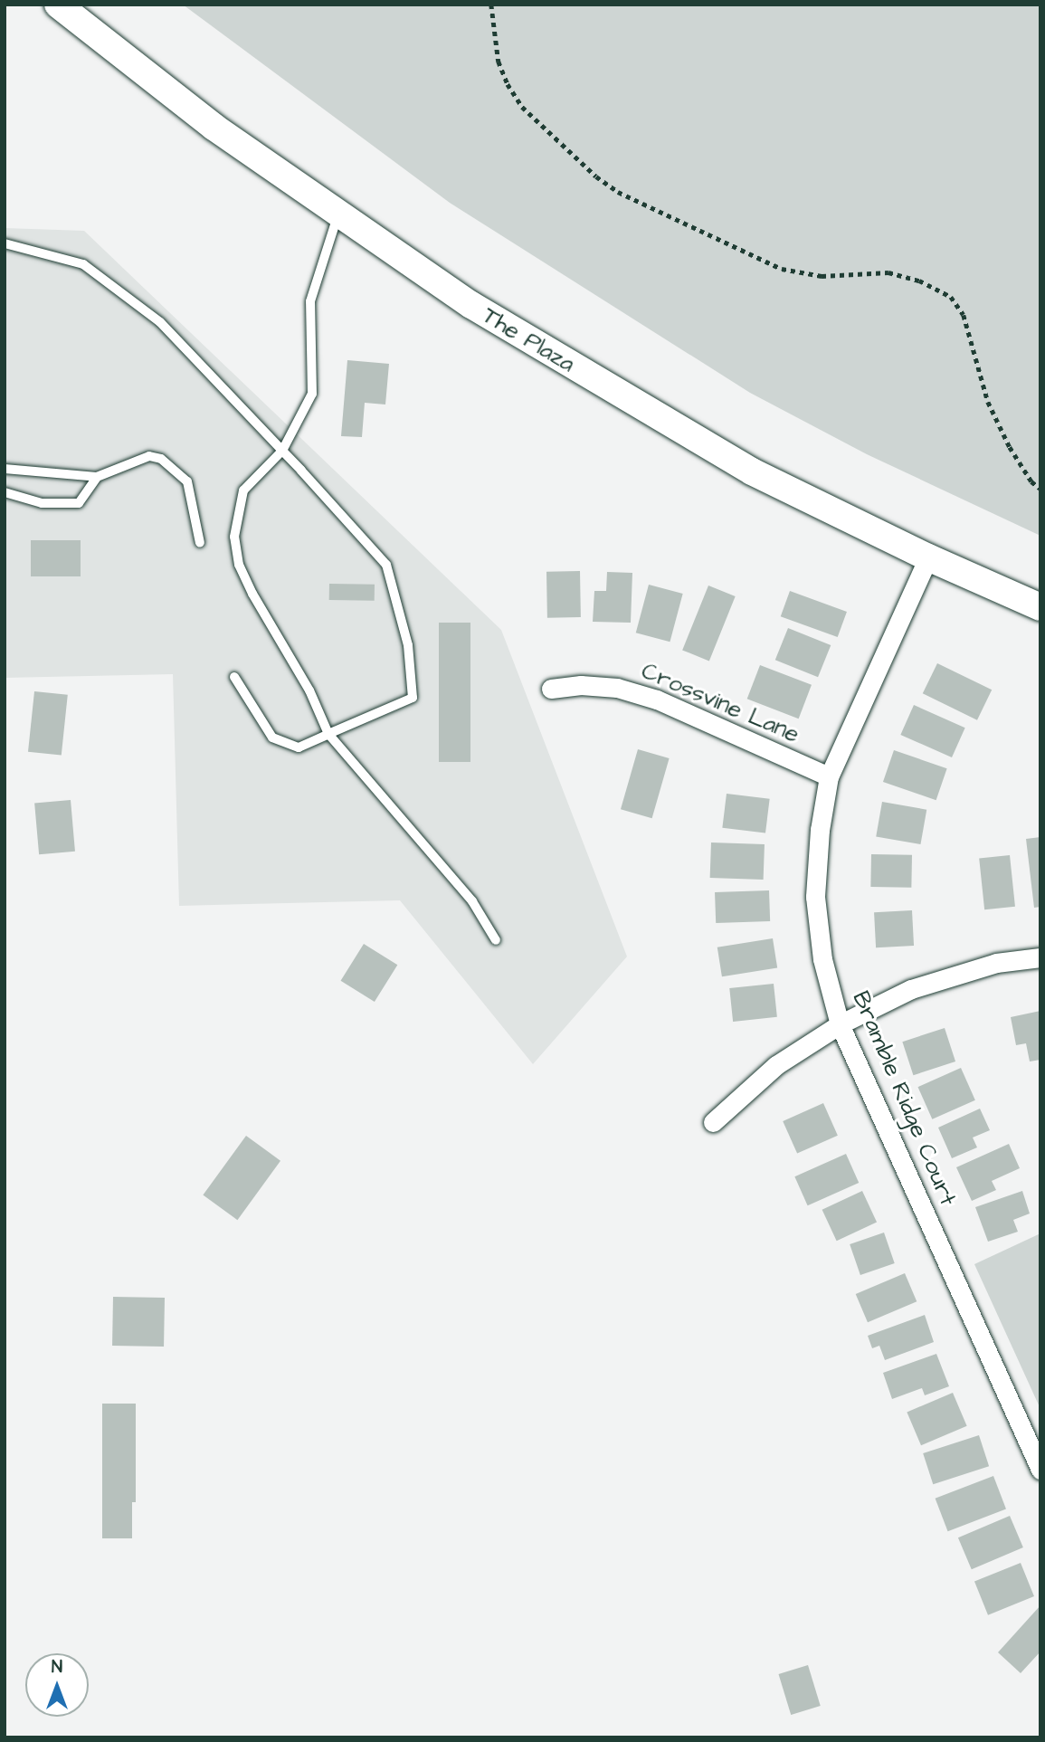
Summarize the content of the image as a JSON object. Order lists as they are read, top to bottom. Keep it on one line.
{"streets":{"street":["The Plaza","Crossvine Lane","Bramble Ridge Court"]},"crossings":[["The Plaza","Bramble Ridge Court"],["Crossvine Lane","Bramble Ridge Court"]],"north":"top"}
